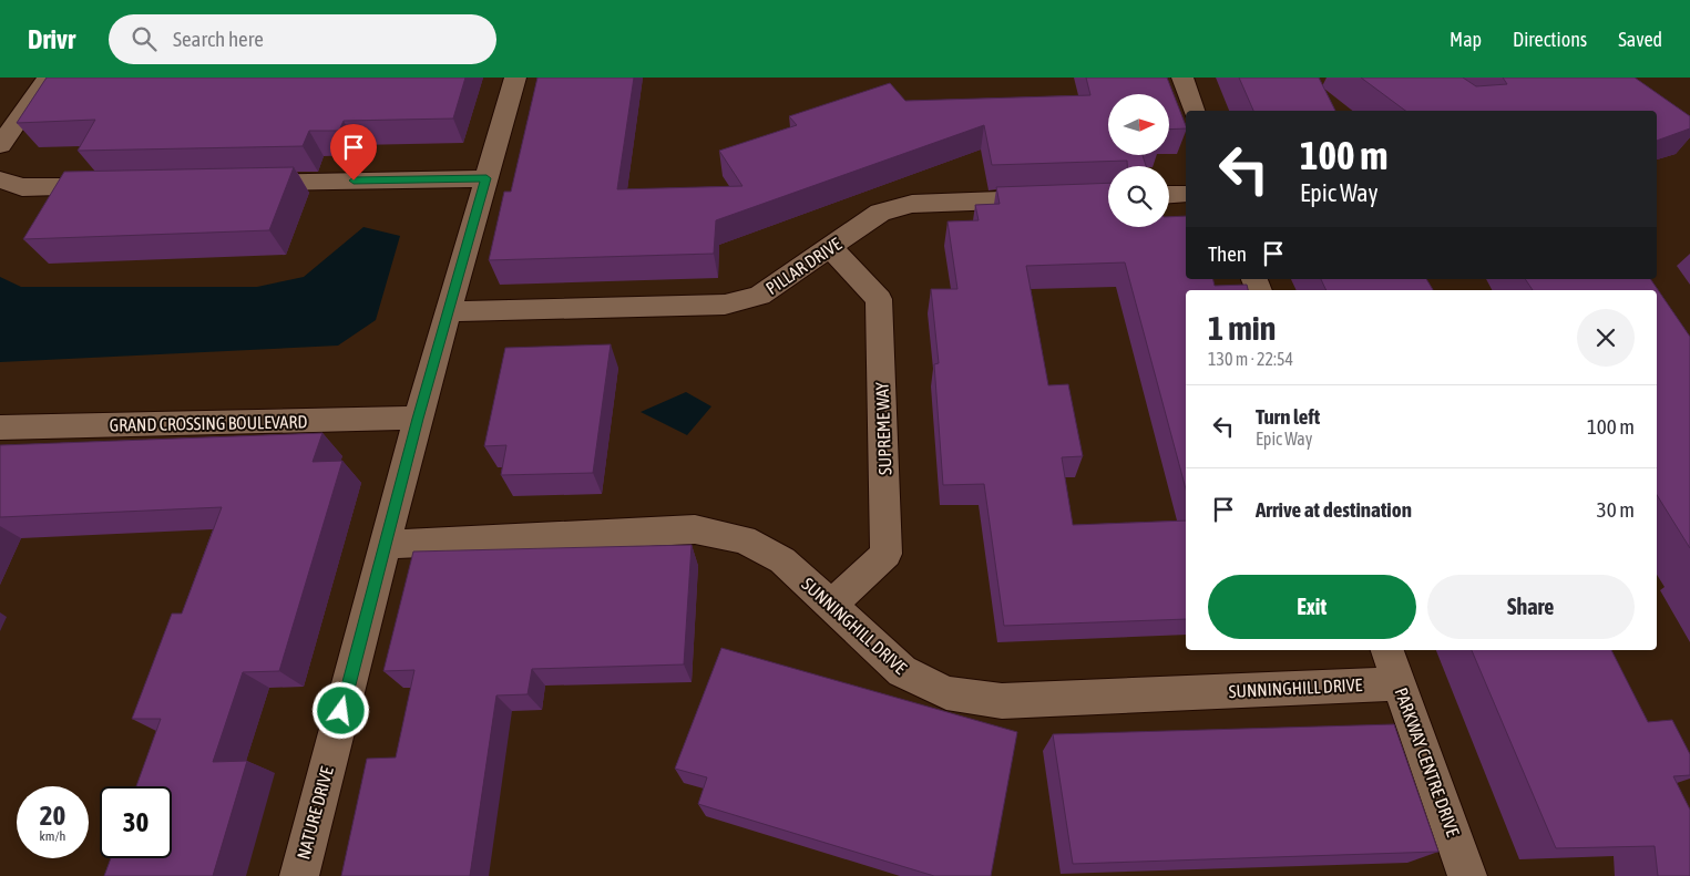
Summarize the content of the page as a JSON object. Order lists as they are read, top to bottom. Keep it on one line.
{"streets":{"street":["PILLAR DRIVE","GRAND CROSSING BOULEVARD","SUPREME WAY","SUNNINGHILL DRIVE","PARKWAY CENTRE DRIVE","NATURE DRIVE"]},"crossings":[["PILLAR DRIVE","SUPREME WAY"],["PILLAR DRIVE","NATURE DRIVE"],["GRAND CROSSING BOULEVARD","NATURE DRIVE"],["SUPREME WAY","SUNNINGHILL DRIVE"],["SUNNINGHILL DRIVE","PARKWAY CENTRE DRIVE"],["SUNNINGHILL DRIVE","NATURE DRIVE"]],"north":"right","page":{"header":"Drivr","search":"Search here","nav":["Map","Directions","Saved"],"turn":["100 m","Epic Way"],"then":"Then","heading":["1 min","130 m · 22:54"],"list":[{"name":"Turn left","note":"Epic Way","value":"100 m"},{"name":"Arrive at destination","value":"30 m"}],"buttons":["Exit","Share"],"speed":"20 km/h","limit":"30"}}
